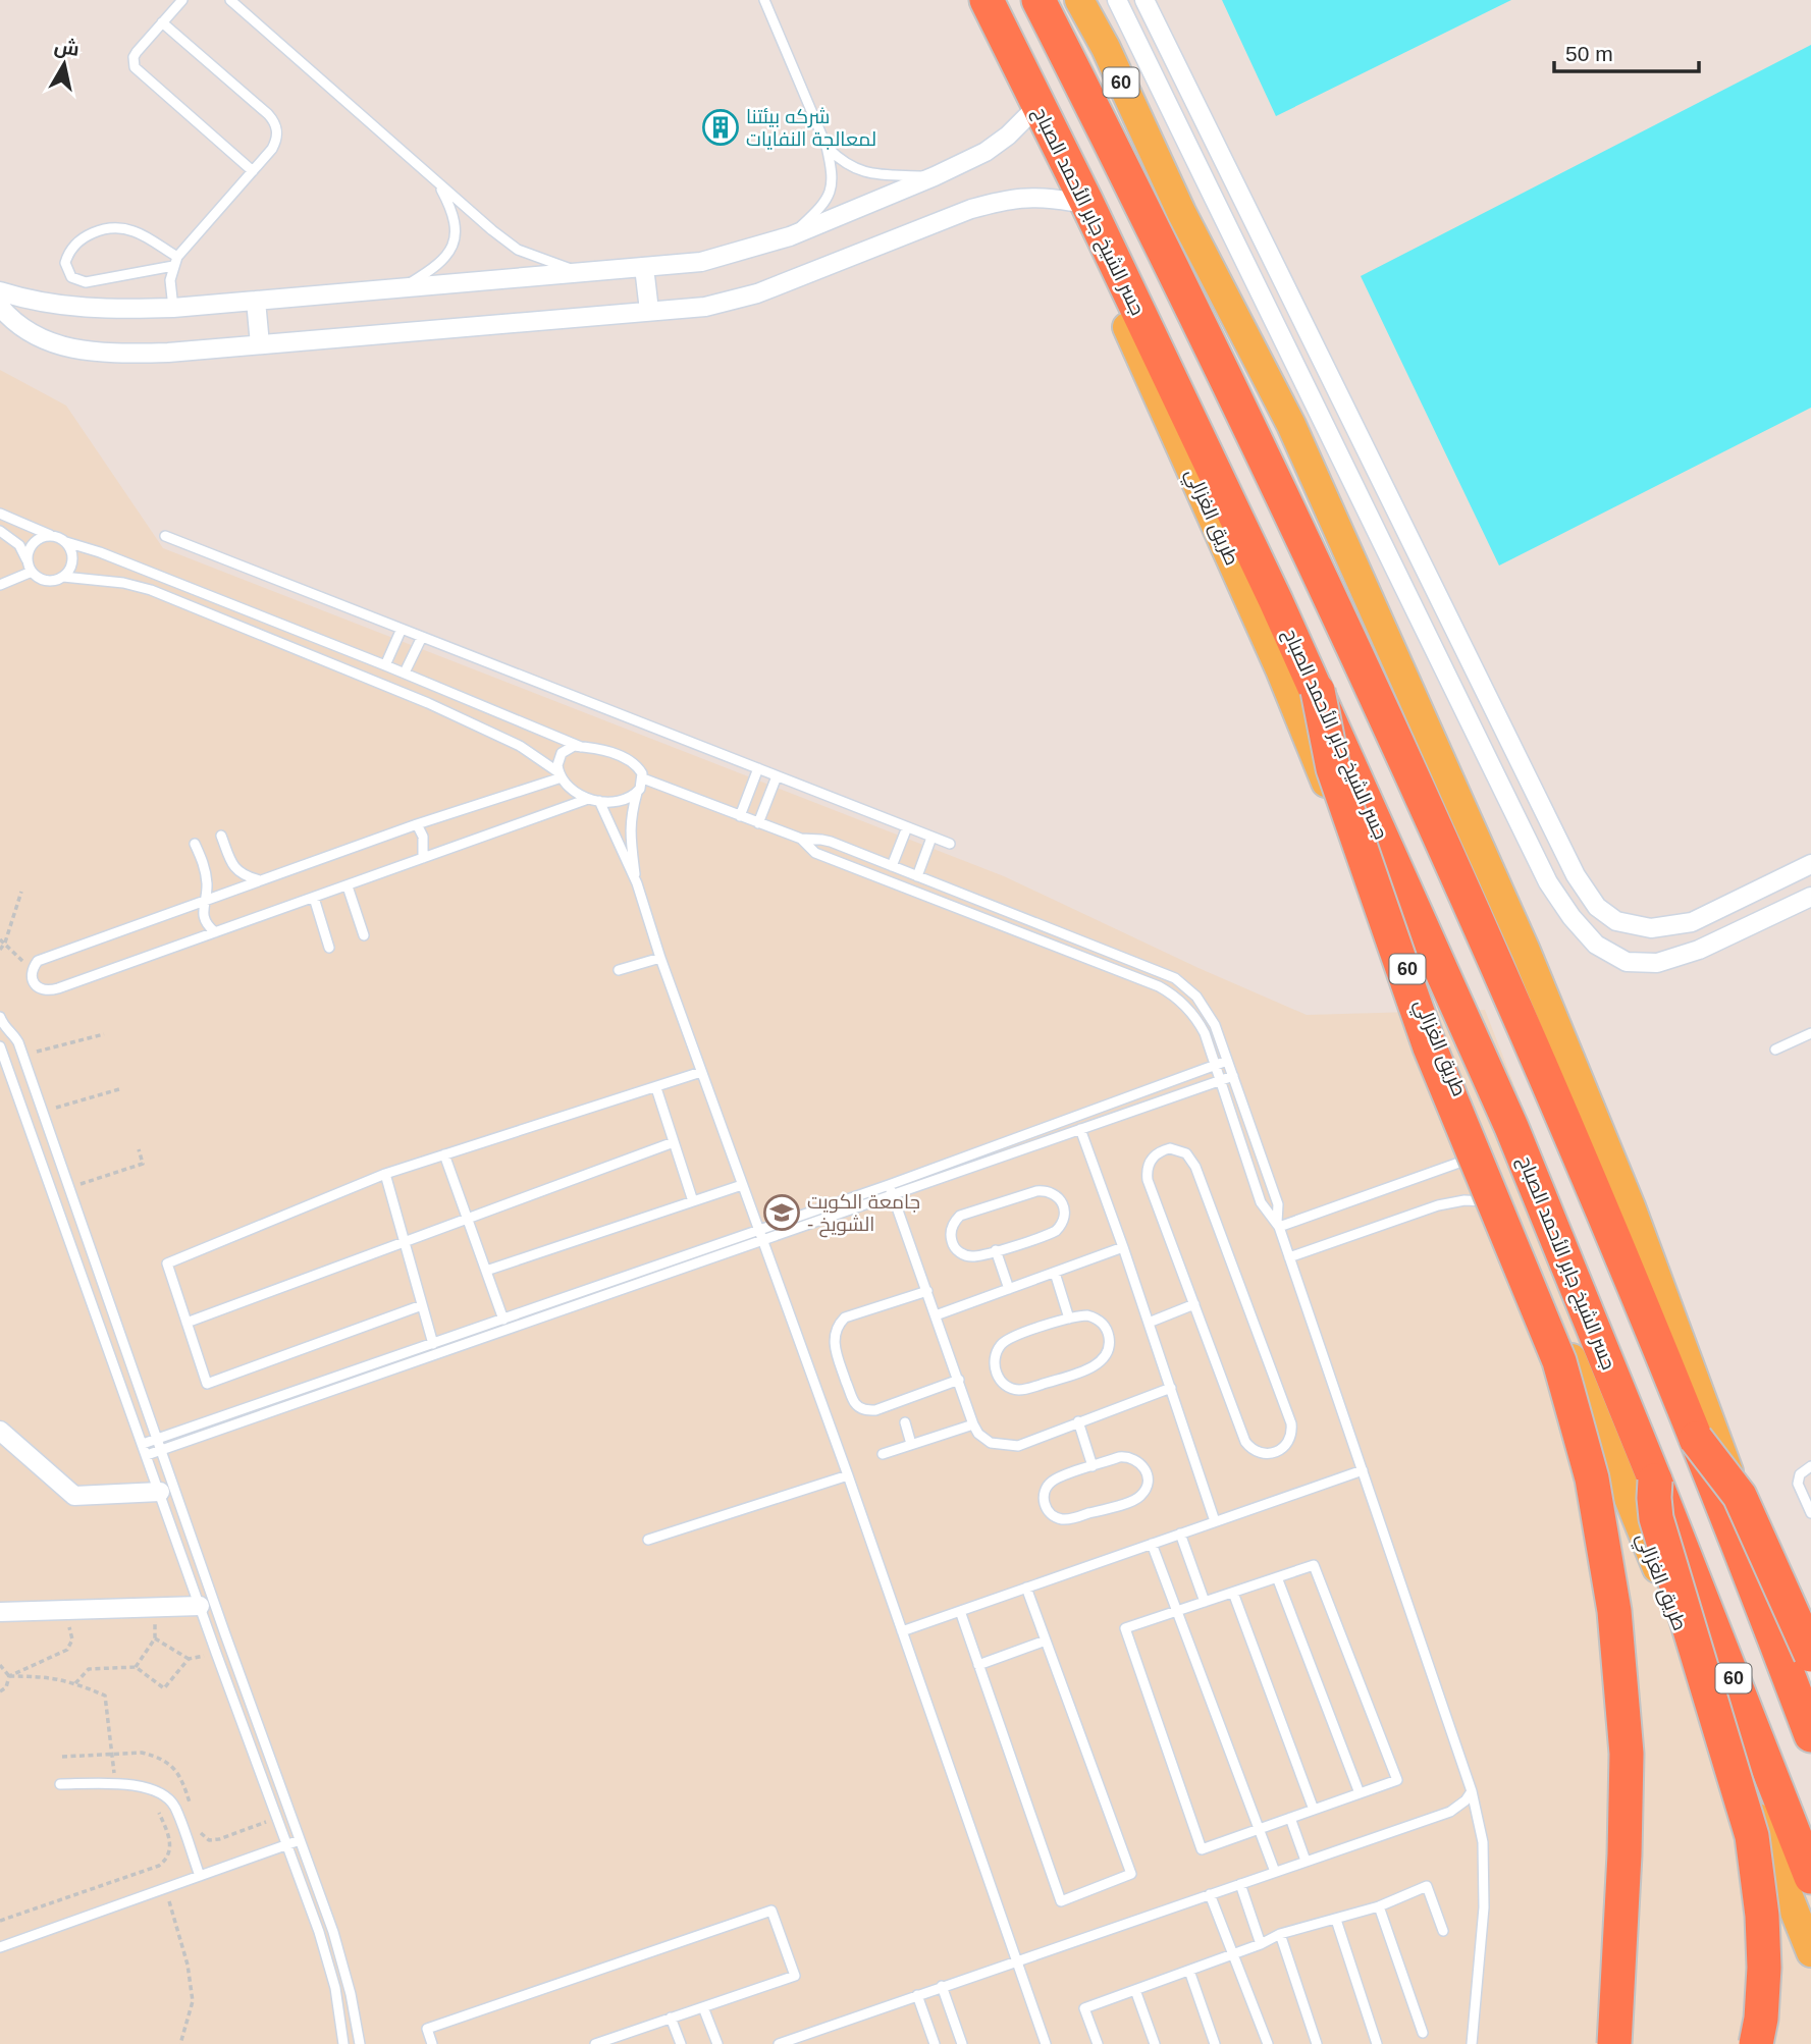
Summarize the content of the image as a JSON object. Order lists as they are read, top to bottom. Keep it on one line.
{"streets":{"highway":["60","جسر الشيخ جابر الأحمد الصباح","طريق الغزالي"]},"crossings":[["جسر الشيخ جابر الأحمد الصباح","طريق الغزالي"]],"places":{"building":["شركه بيئتنا لمعالجة النفايات"],"school or university":["جامعة الكويت - الشويخ"]},"scale_bar":"50 m","north":"top"}
